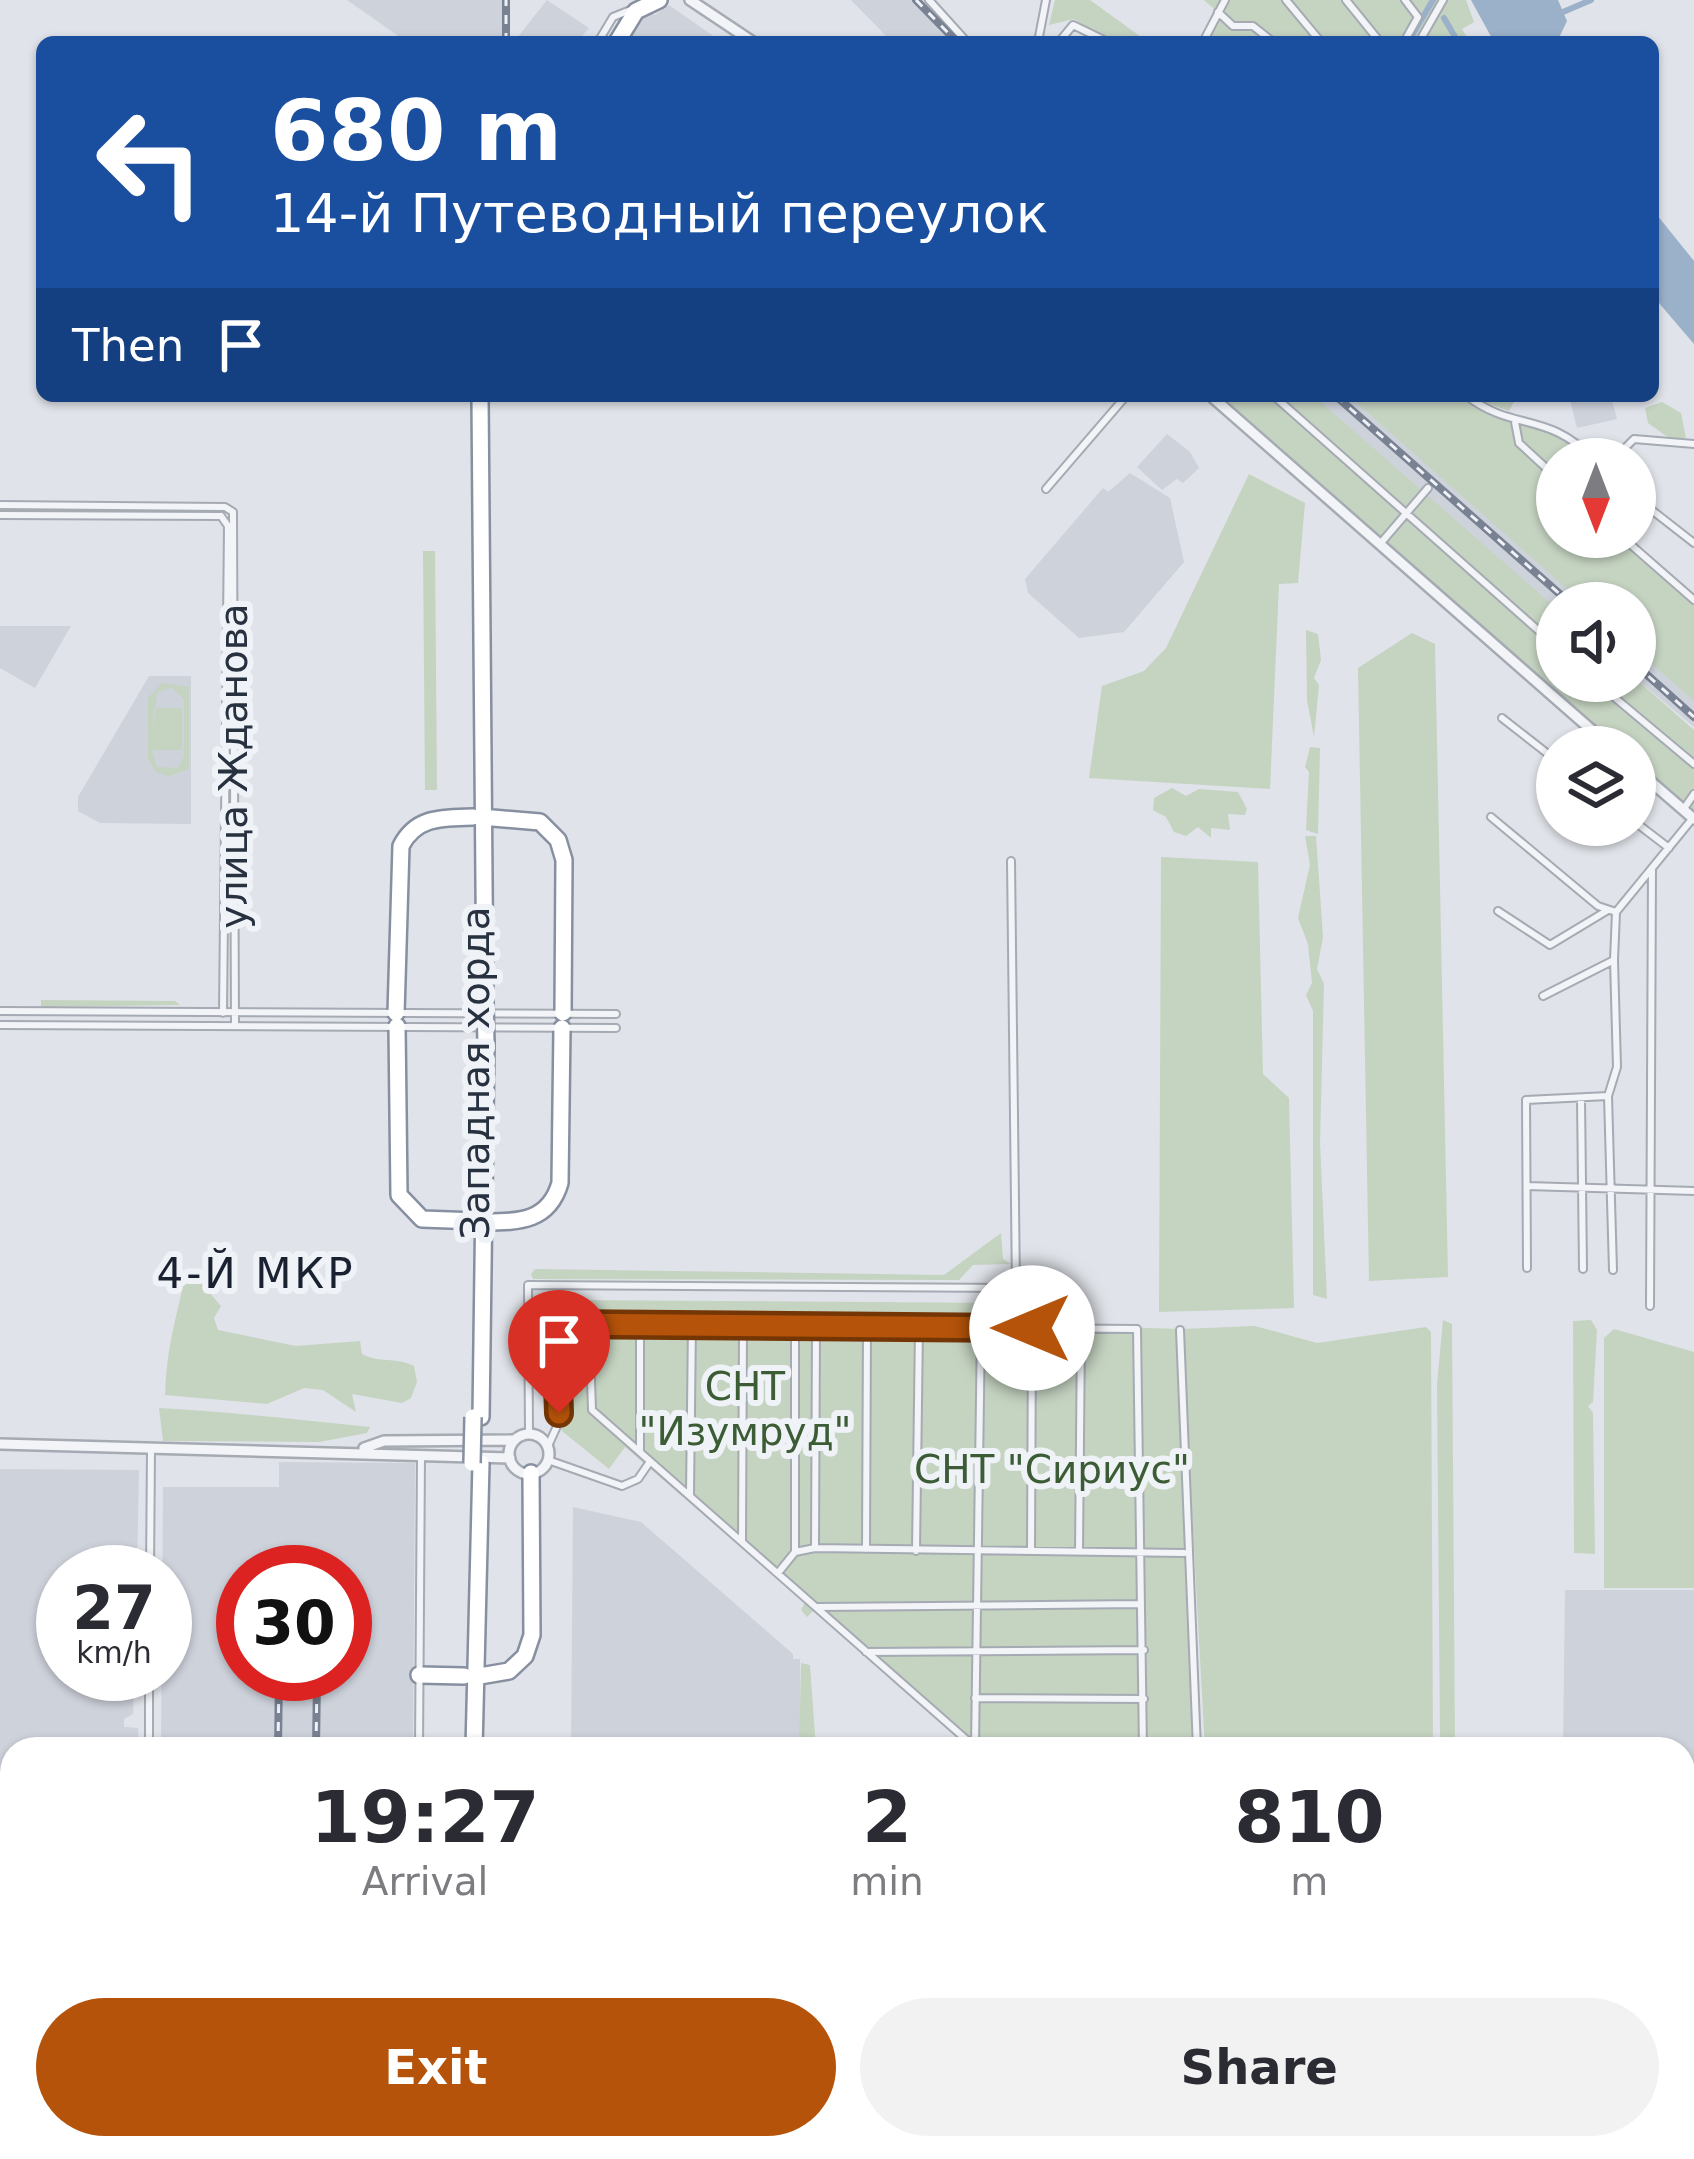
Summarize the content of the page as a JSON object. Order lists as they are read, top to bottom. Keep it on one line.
{"streets":{"highway":["Западная хорда"],"street":["улица Жданова"]},"districts":["4-Й МКР"],"parks":["СНТ \"Изумруд\"","СНТ \"Сириус\""],"north":"bottom","page":{"turn":["680 m","14-й Путеводный переулок"],"then":"Then","speed":"27 km/h","limit":"30","eta":["19:27","Arrival","2","min","810","m"],"buttons":["Exit","Share"]}}
